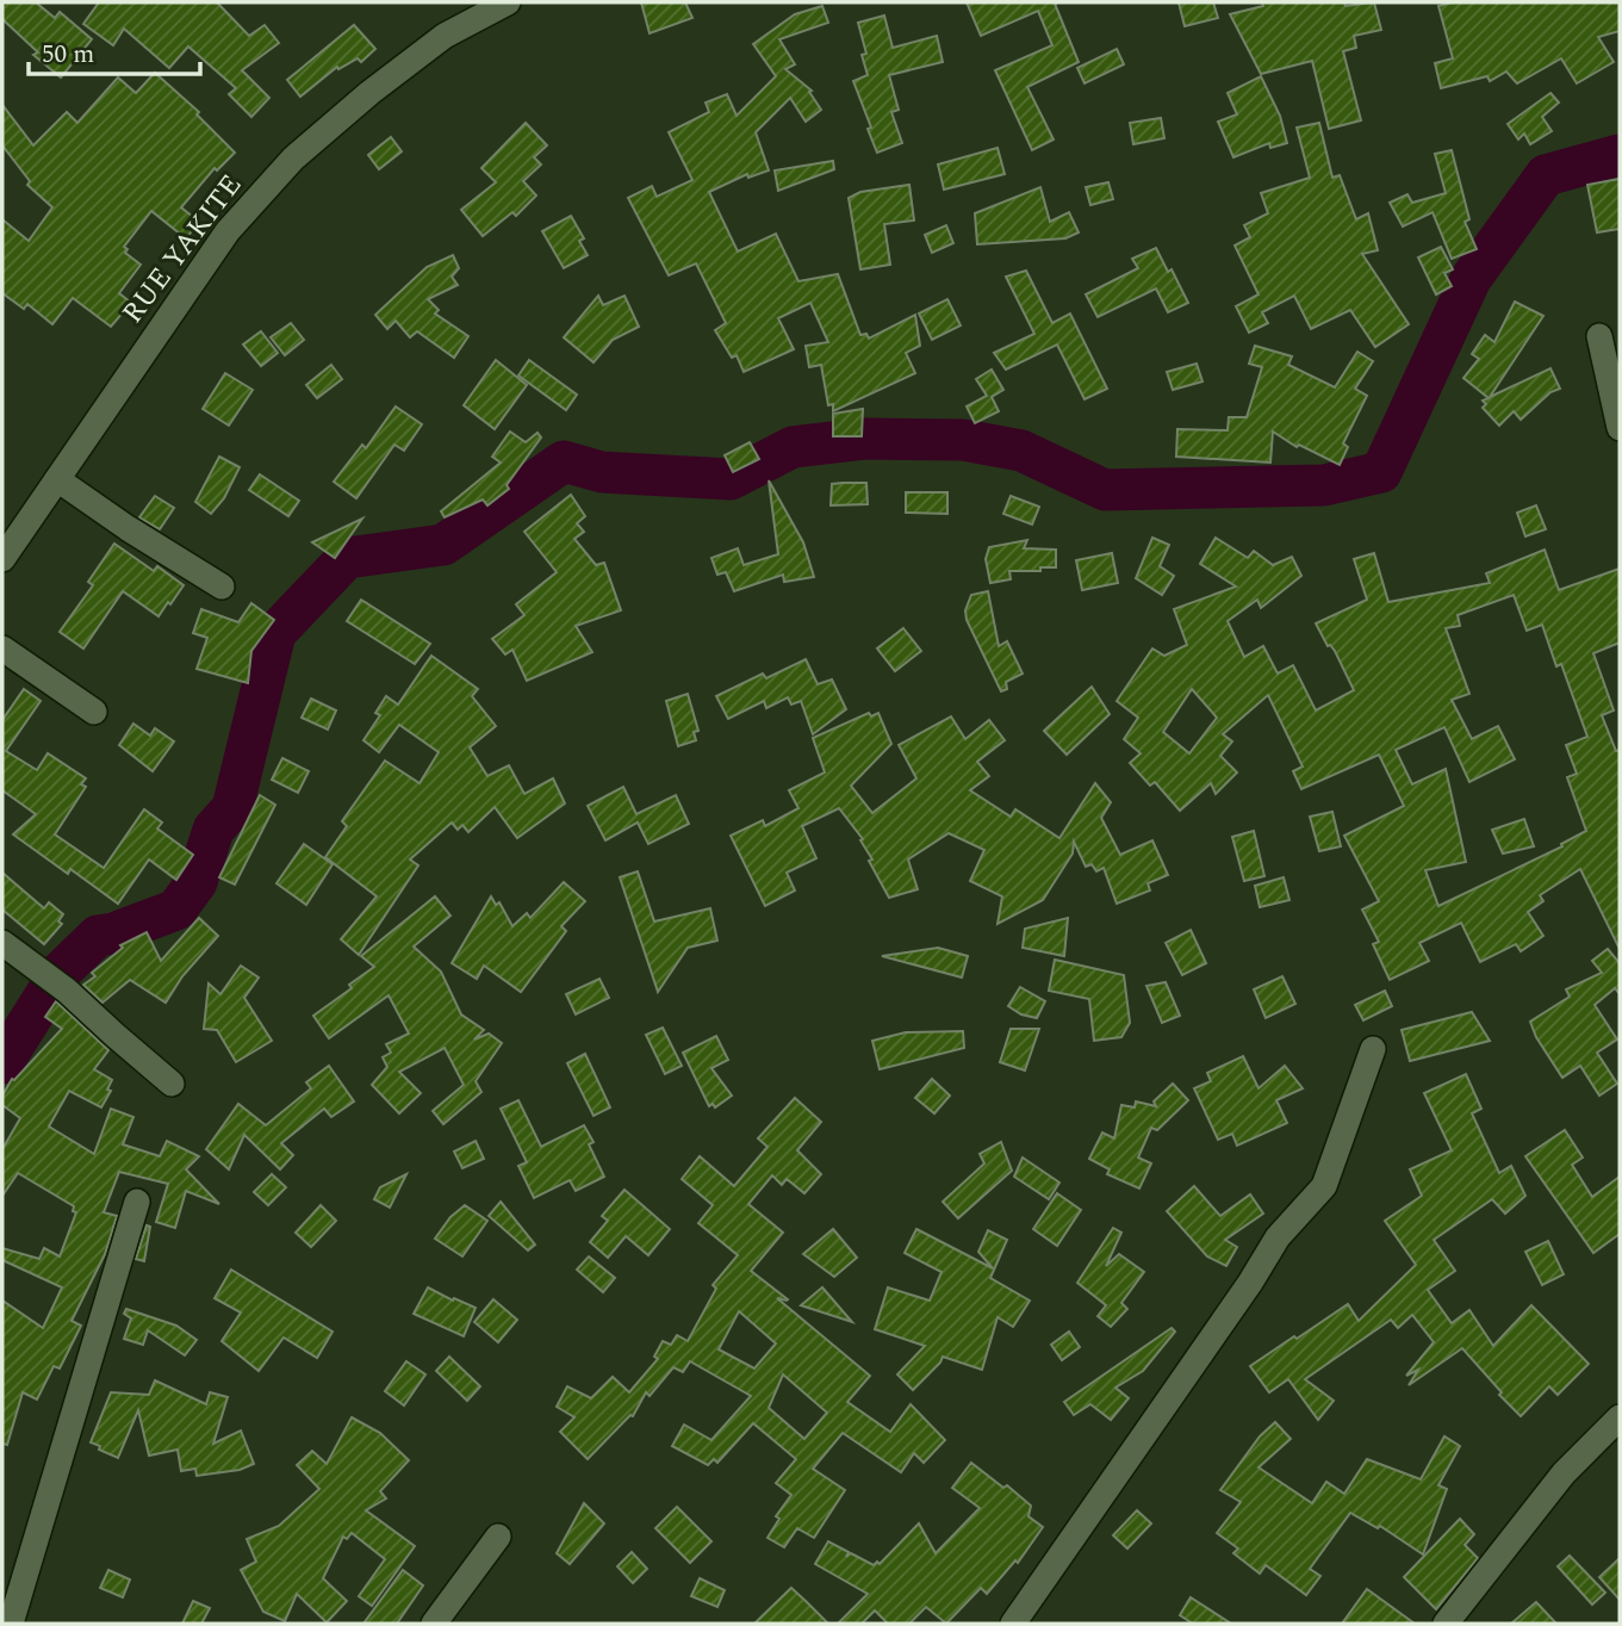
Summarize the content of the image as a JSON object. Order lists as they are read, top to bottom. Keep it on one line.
{"streets":{"street":["RUE YAKITE"]},"scale_bar":"50 m"}
